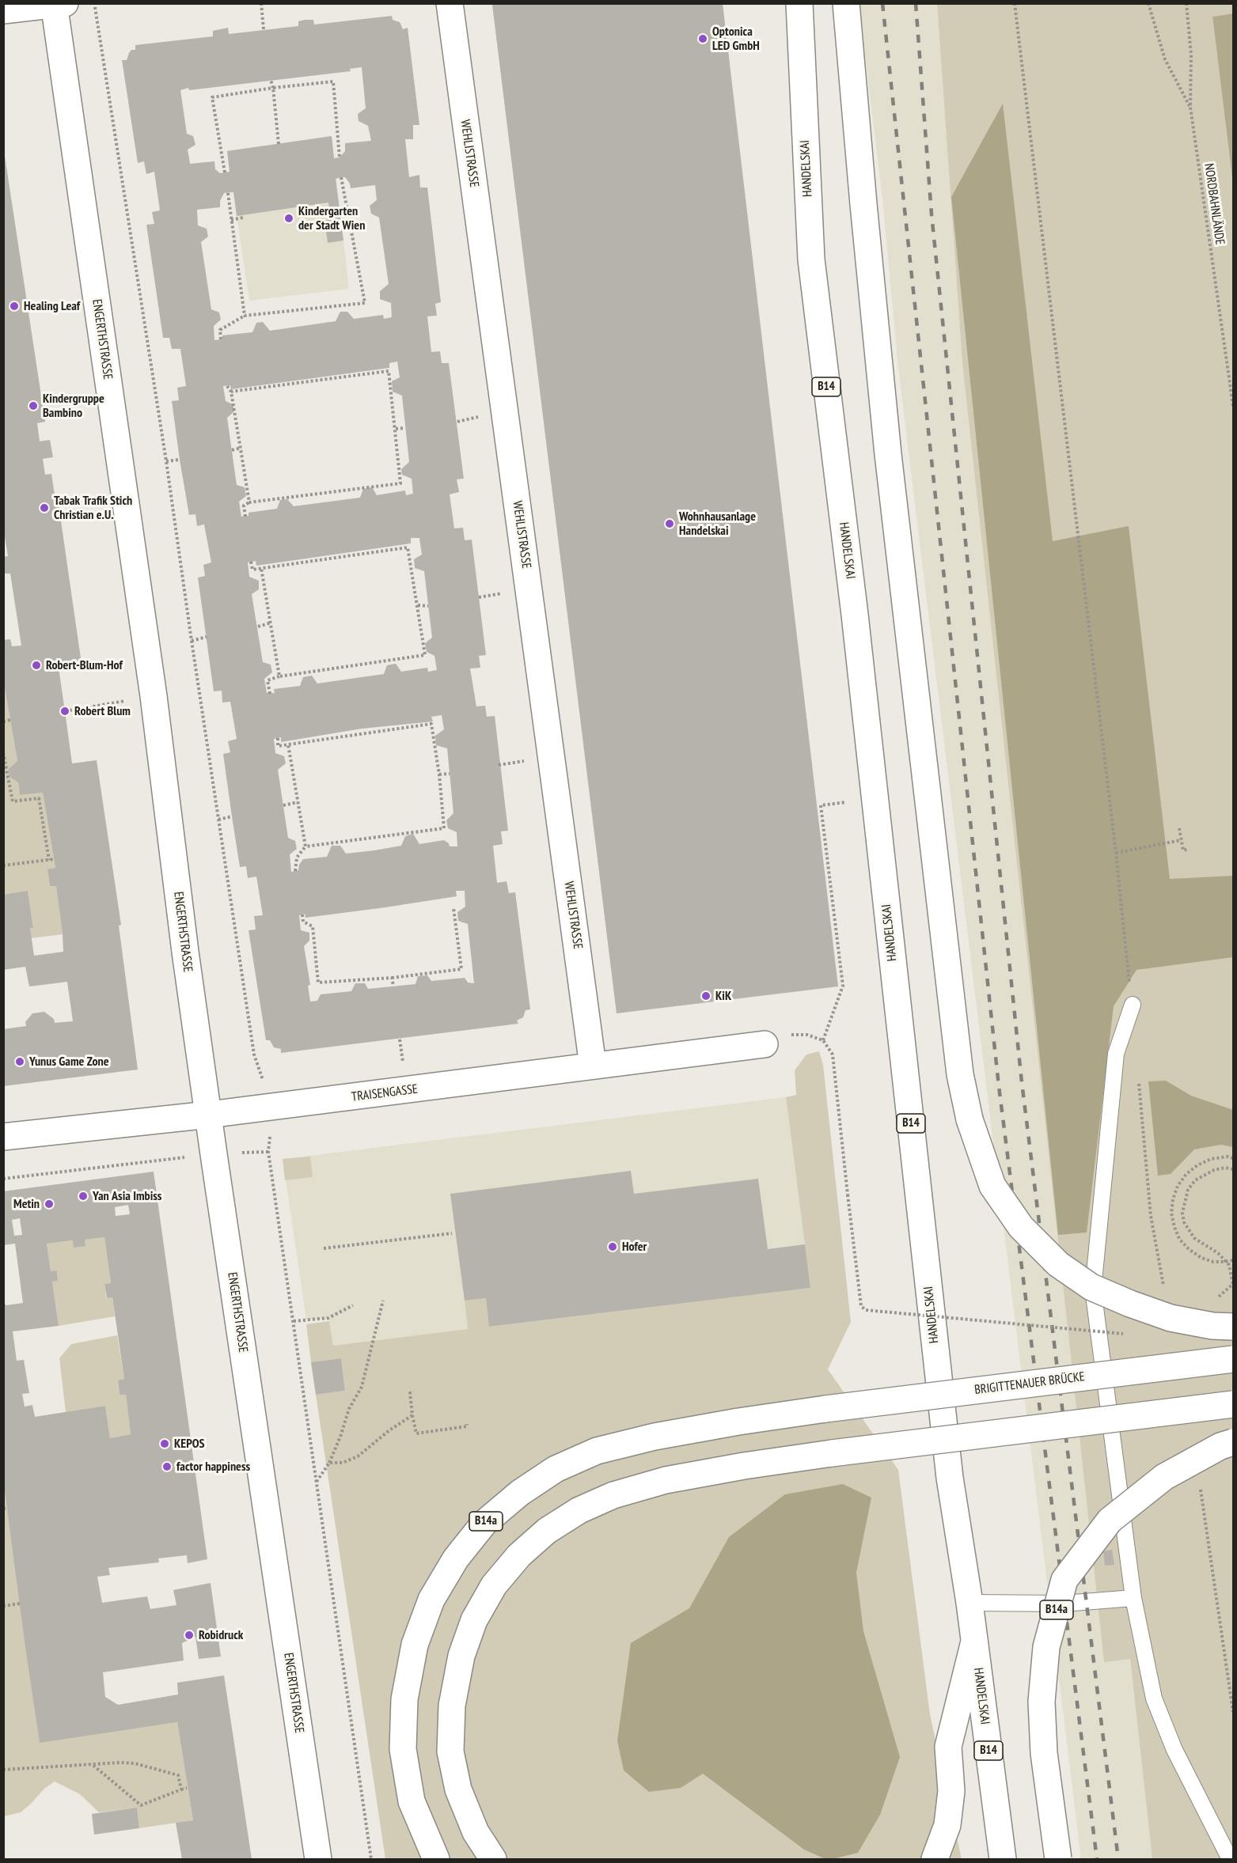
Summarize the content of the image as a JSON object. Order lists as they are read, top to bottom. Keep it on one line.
{"streets":{"main road":["WEHLISTRASSE","HANDELSKAI","ENGERTHSTRASSE","B14","TRAISENGASSE","BRIGITTENAUER BRÜCKE","B14a"],"path":["NORDBAHNLÄNDE"]},"crossings":[["WEHLISTRASSE","TRAISENGASSE"],["ENGERTHSTRASSE","TRAISENGASSE"]],"places":["Optonica LED GmbH","Kindergarten der Stadt Wien","Healing Leaf","Kindergruppe Bambino","Tabak Trafik Stich Christian e.U.","Wohnhausanlage Handelskai","Robert-Blum-Hof","Robert Blum","KiK","Yunus Game Zone","Yan Asia Imbiss","Metin","Hofer","KEPOS","factor happiness","Robidruck"]}
